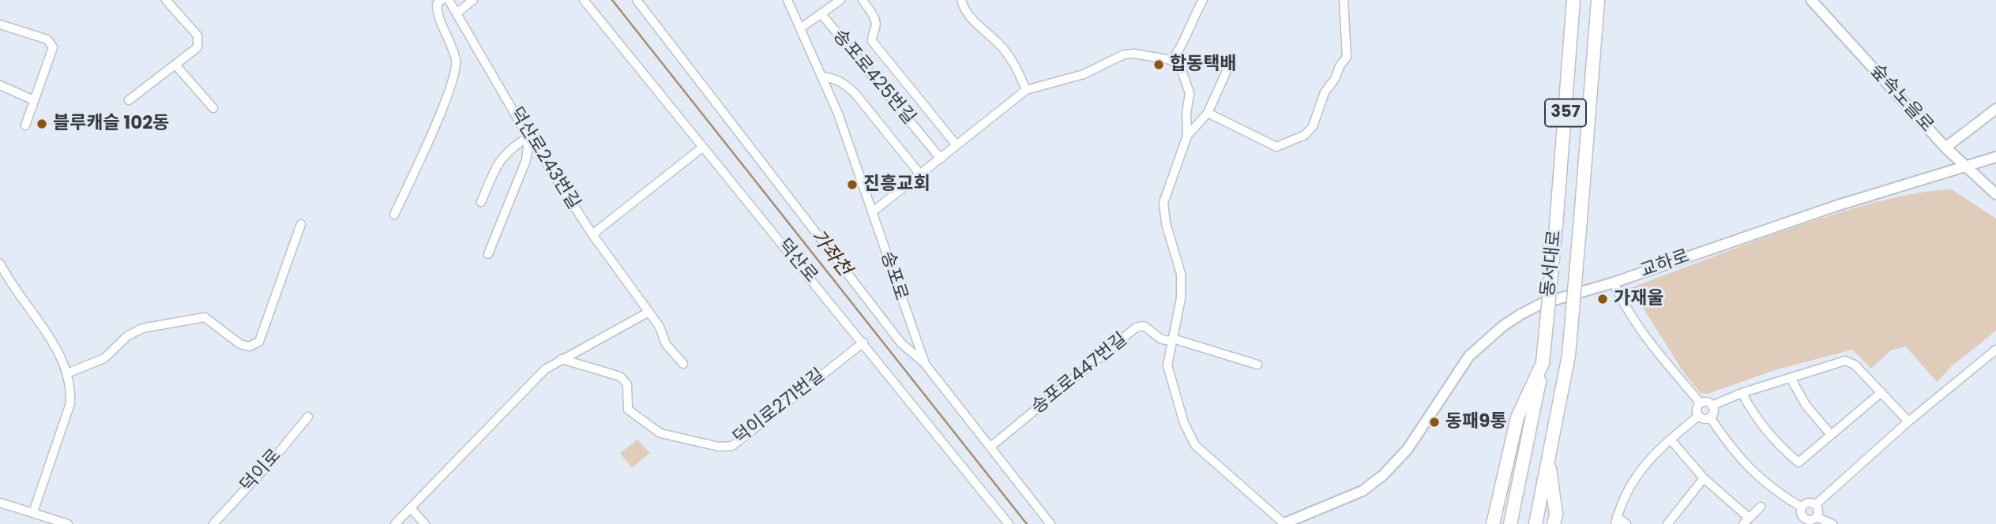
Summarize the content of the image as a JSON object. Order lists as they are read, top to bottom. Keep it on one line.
{"streets":{"highway":["357","동서대로"],"street":["송포로425번길","숲속노을로","덕산로243번길","덕산로","교하로","송포로","송포로447번길","덕이로271번길","덕이로"]},"crossings":[["숲속노을로","교하로"],["덕산로","송포로"],["덕산로","덕이로271번길"],["송포로","송포로447번길"]],"water":["가좌천"],"places":["합동택배","블루캐슬 102동","진흥교회","가재울","동패9통"]}
